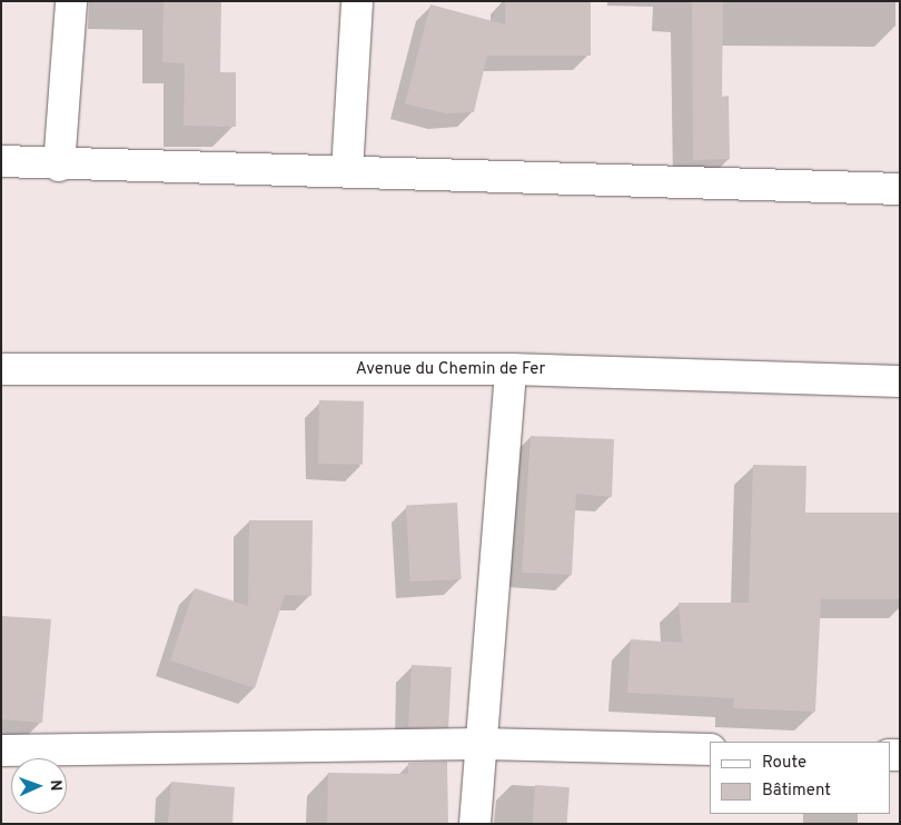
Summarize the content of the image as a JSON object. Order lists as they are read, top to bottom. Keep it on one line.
{"streets":{"street":["Avenue du Chemin de Fer"]},"legend":["Route","Bâtiment"],"north":"right"}
